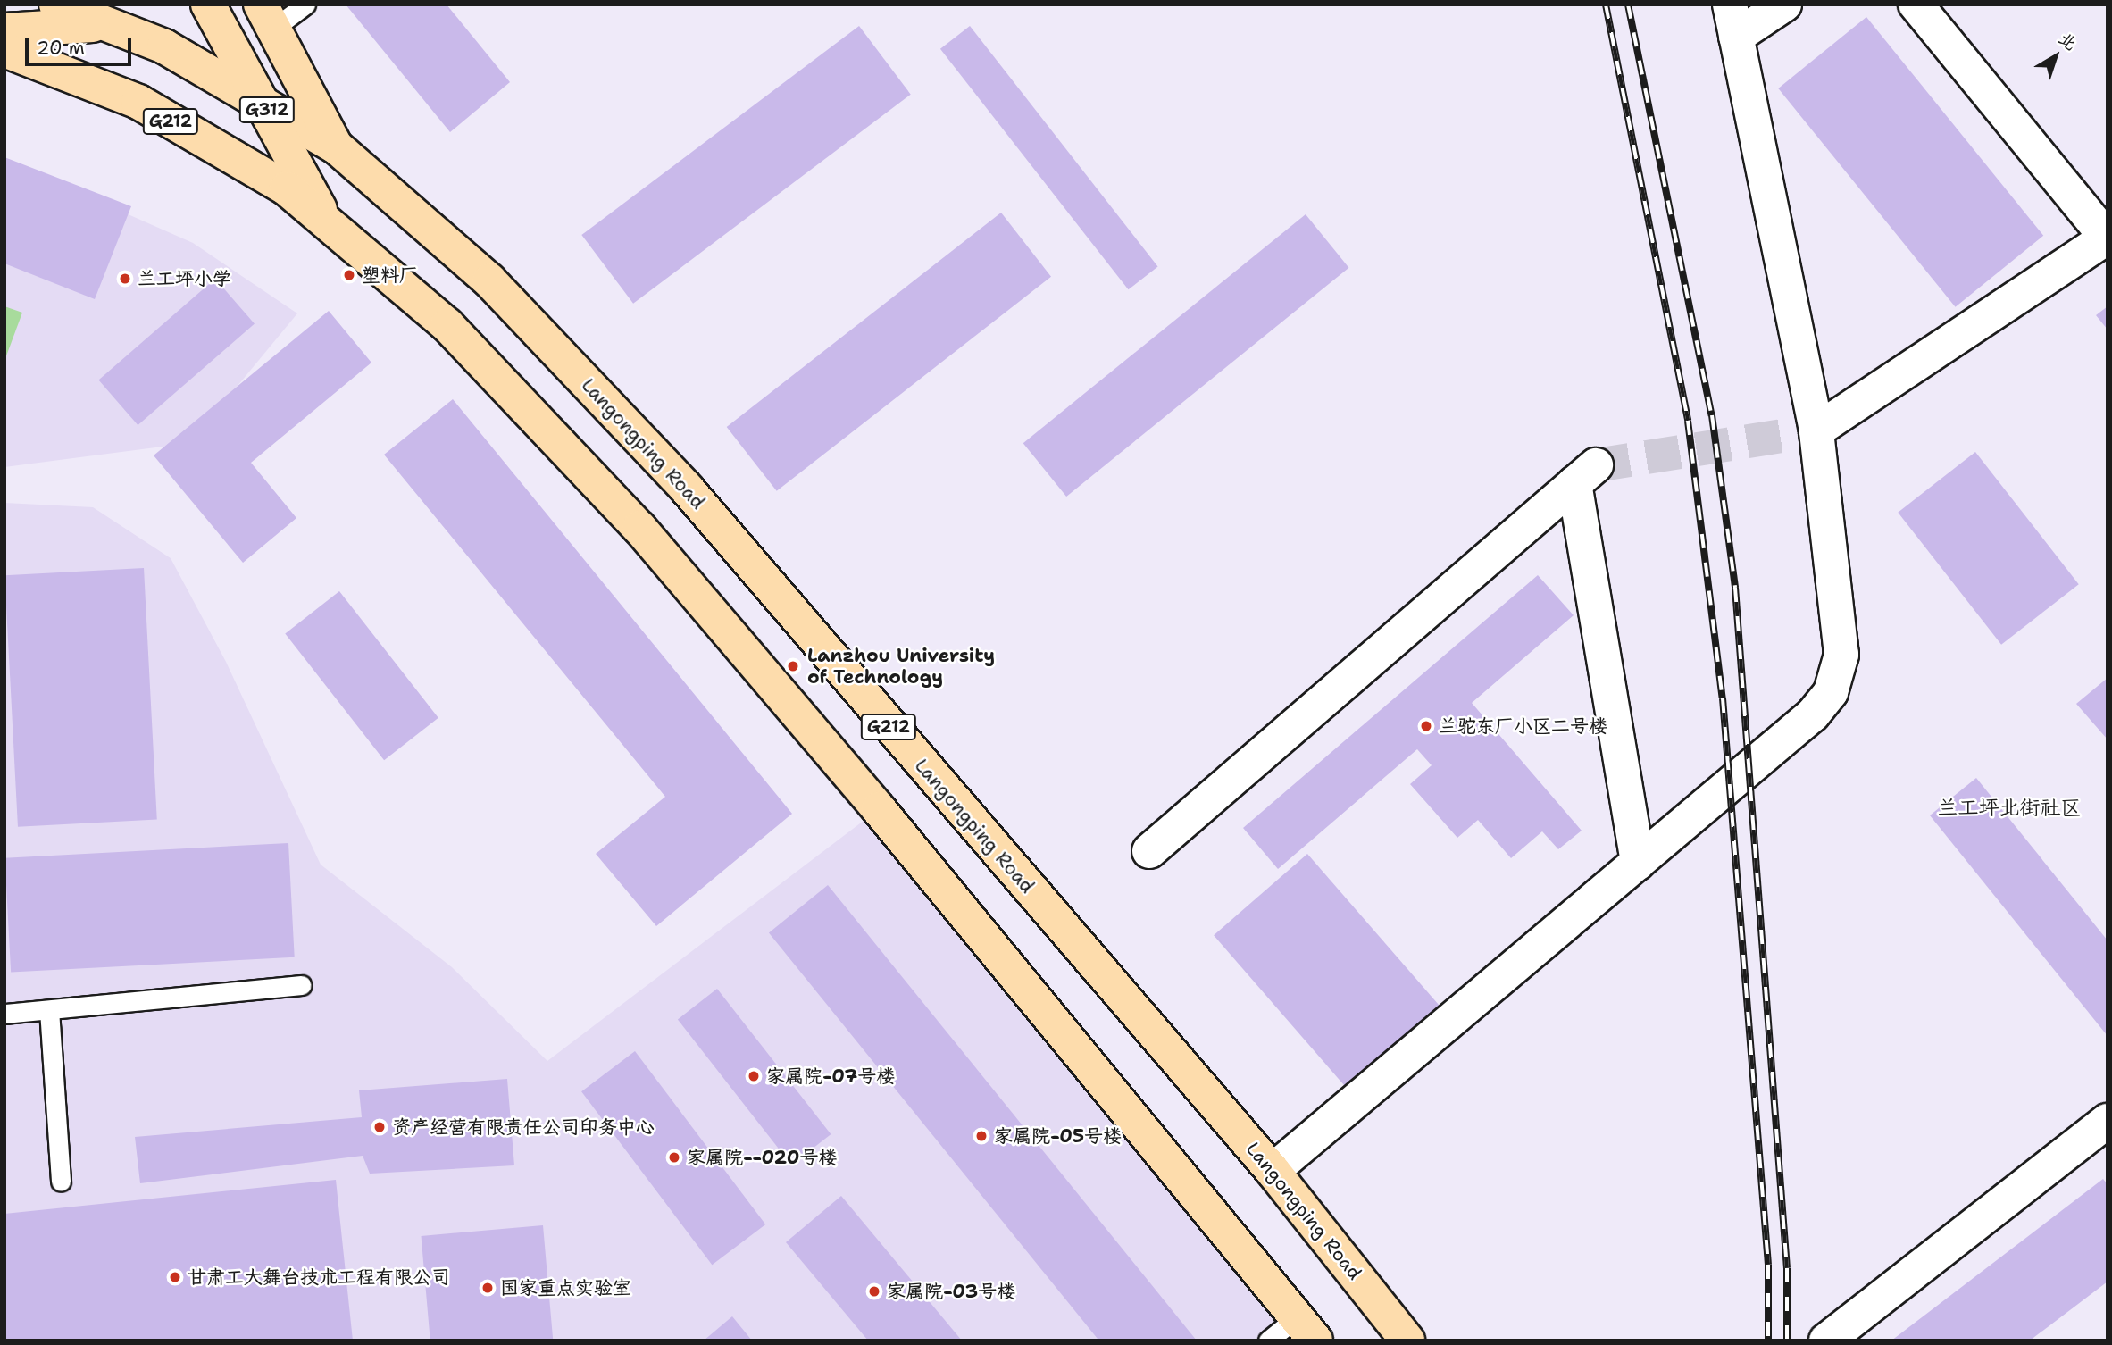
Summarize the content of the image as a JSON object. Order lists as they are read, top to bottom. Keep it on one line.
{"streets":{"highway":["G312","G212","Langongping Road"]},"crossings":[["G312","G212"],["G312","Langongping Road"],["G212","Langongping Road"]],"districts":["兰工坪北街社区"],"places":["塑料厂","兰工坪小学","Lanzhou University of Technology","兰驼东厂小区二号楼","家属院-07号楼","资产经营有限责任公司印务中心","家属院-05号楼","家属院--020号楼","甘肃工大舞台技术工程有限公司","国家重点实验室","家属院-03号楼"],"scale_bar":"20 m","north":"top right"}
